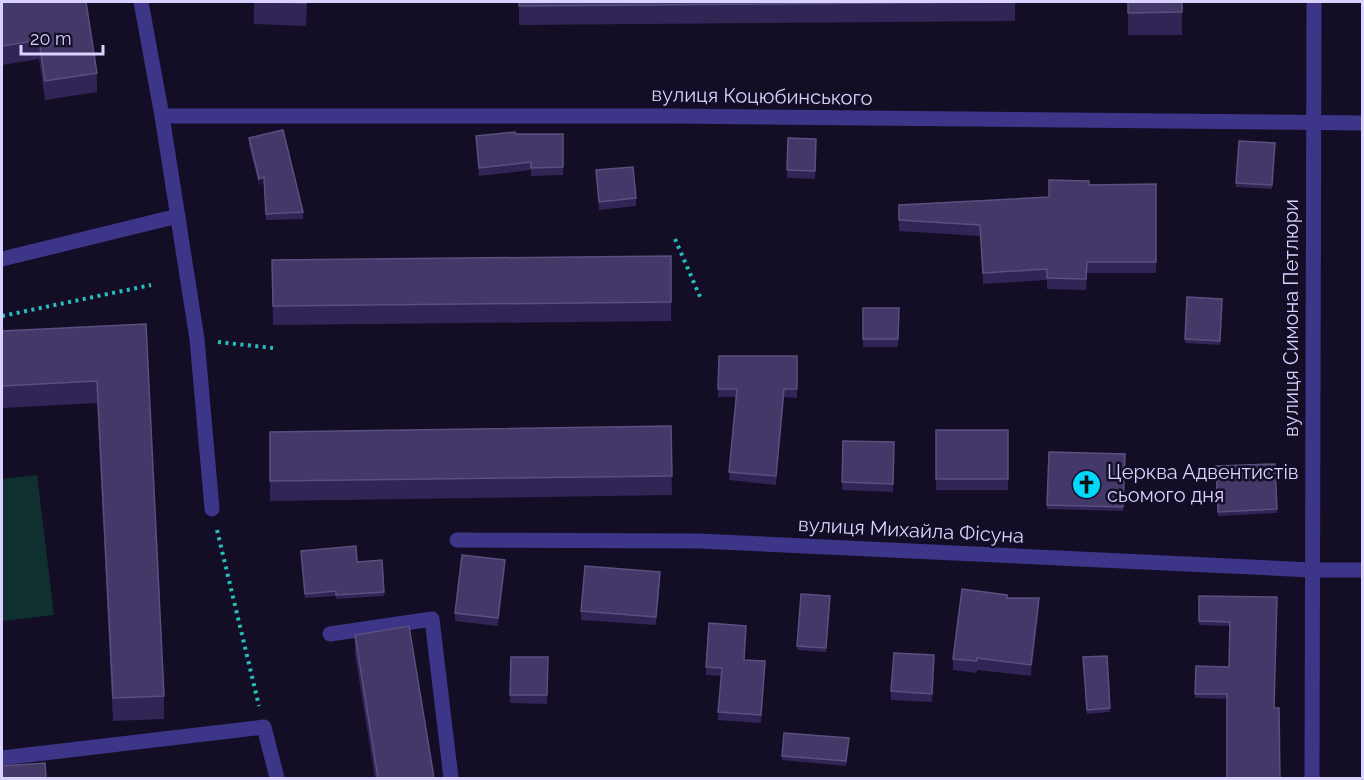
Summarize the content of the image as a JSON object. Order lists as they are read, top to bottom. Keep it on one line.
{"streets":{"street":["вулиця Коцюбинського","вулиця Симона Петлюри","вулиця Михайла Фісуна"]},"crossings":[["вулиця Коцюбинського","вулиця Симона Петлюри"],["вулиця Симона Петлюри","вулиця Михайла Фісуна"]],"places":{"church":["Церква Адвентистів сьомого дня"]},"scale_bar":"20 m"}
